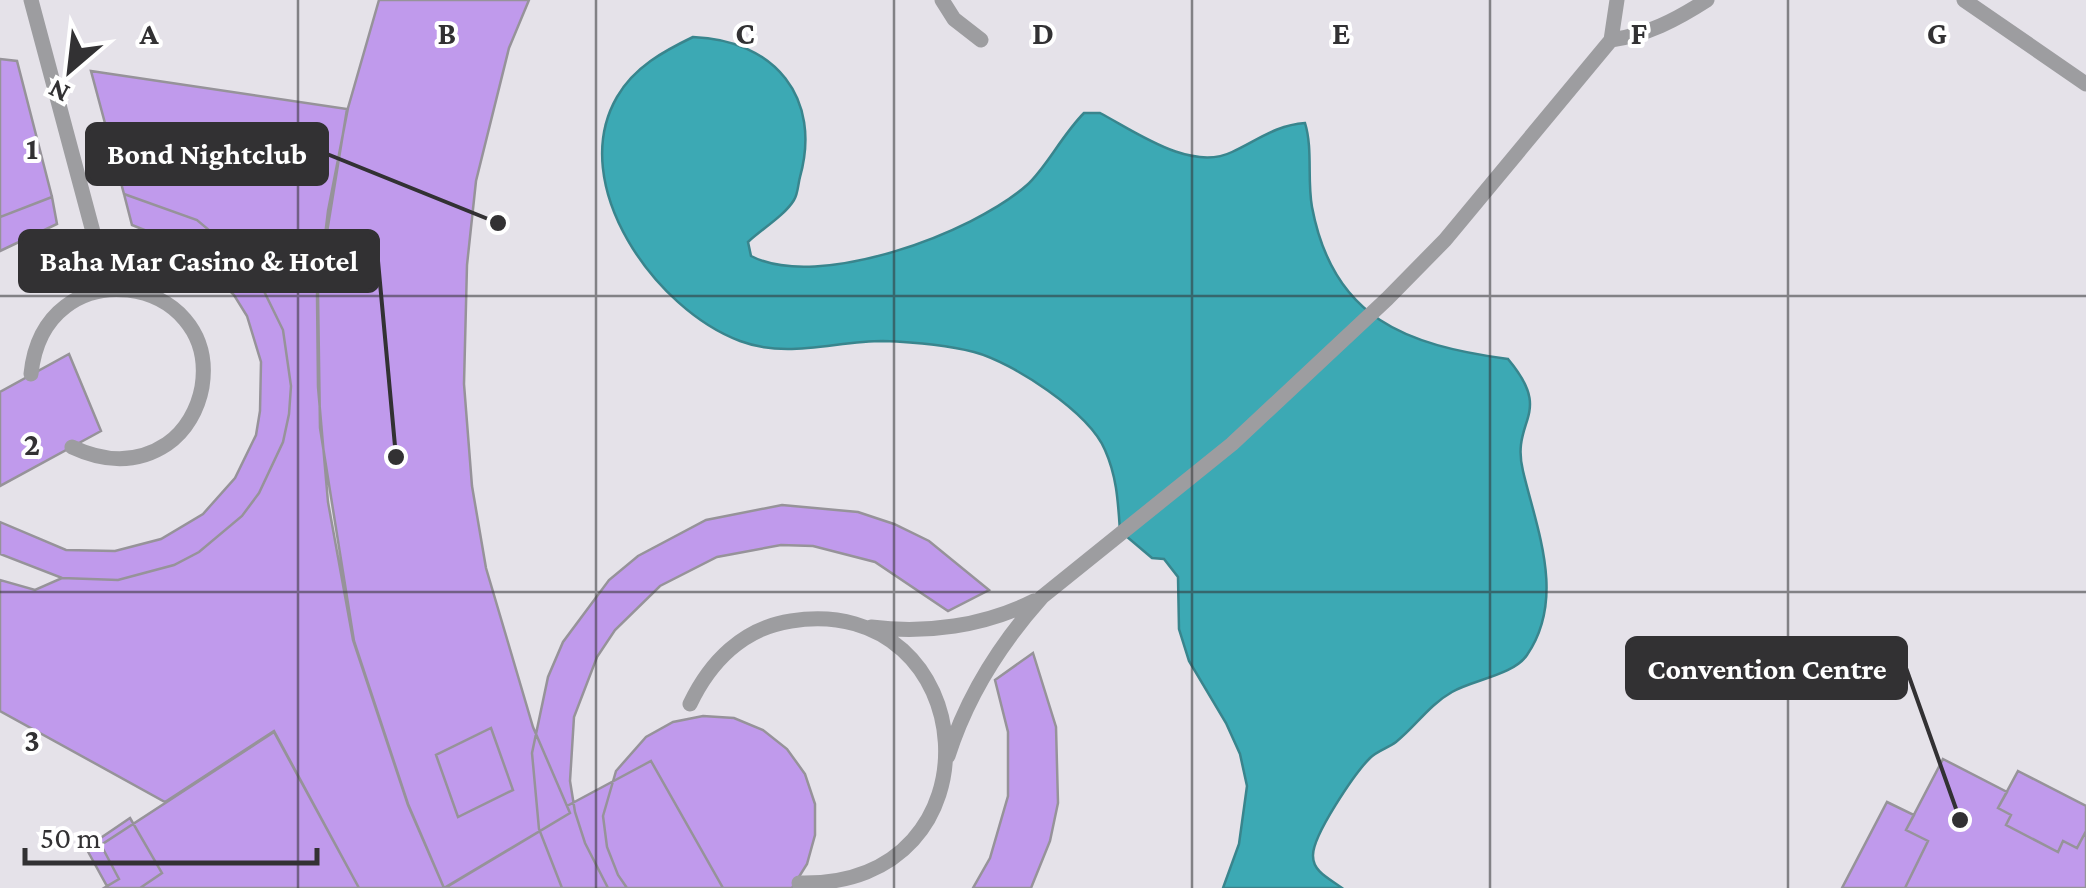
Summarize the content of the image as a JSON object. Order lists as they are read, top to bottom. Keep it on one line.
{"places":["Bond Nightclub","Baha Mar Casino & Hotel","Convention Centre"],"scale_bar":"50 m","north":"bottom left","grid":{"columns":["A","B","C","D","E","F","G"],"rows":["1","2","3"]}}
